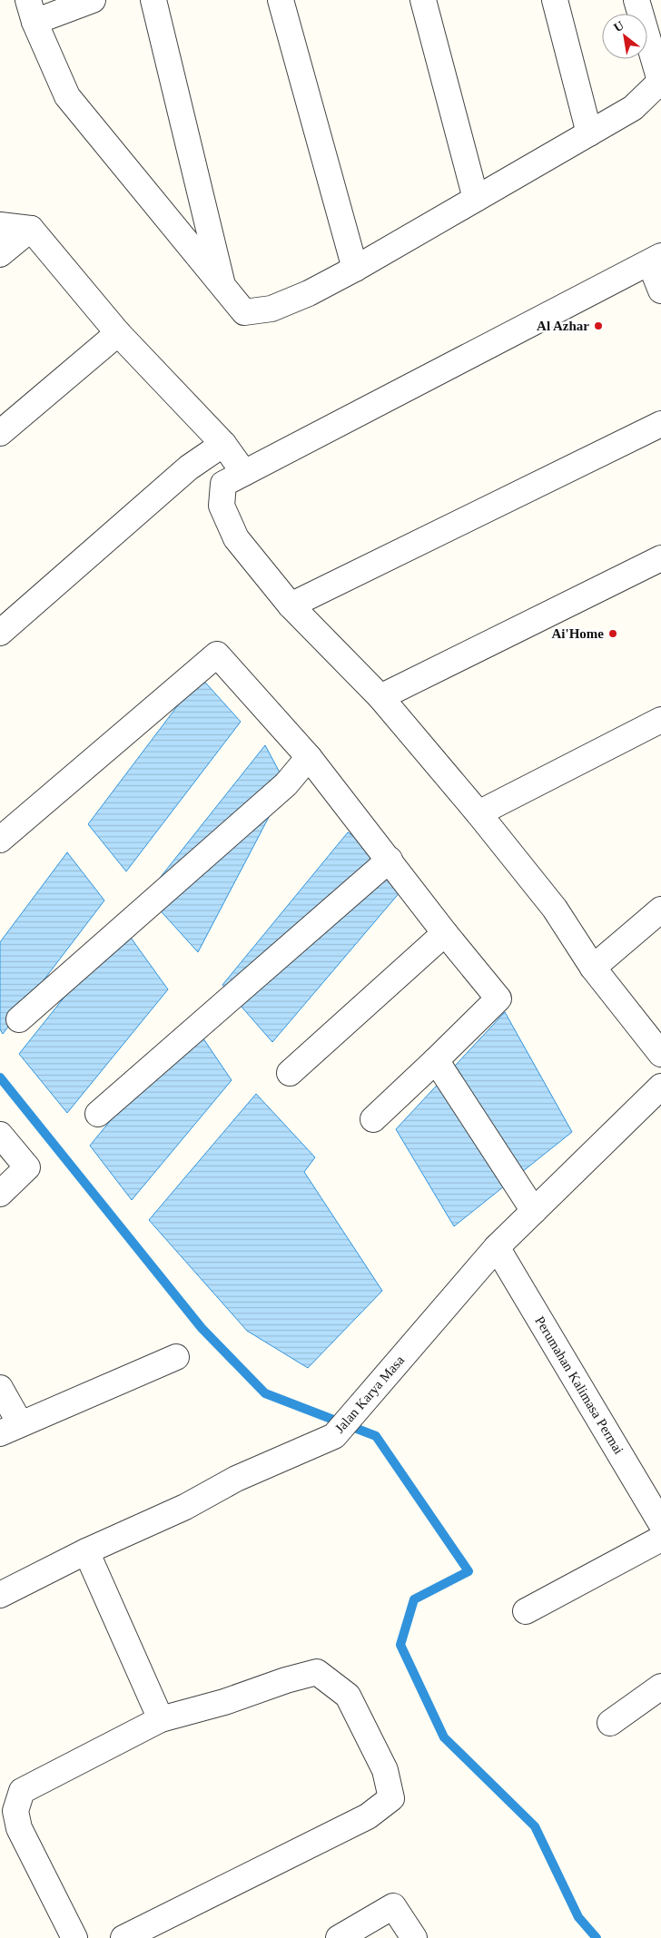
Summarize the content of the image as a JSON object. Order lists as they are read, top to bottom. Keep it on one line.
{"streets":{"street":["Perumahan Kalimasa Permai","Jalan Karya Masa"]},"crossings":[["Perumahan Kalimasa Permai","Jalan Karya Masa"]],"places":["Al Azhar","Ai'Home"],"north":"top left"}
